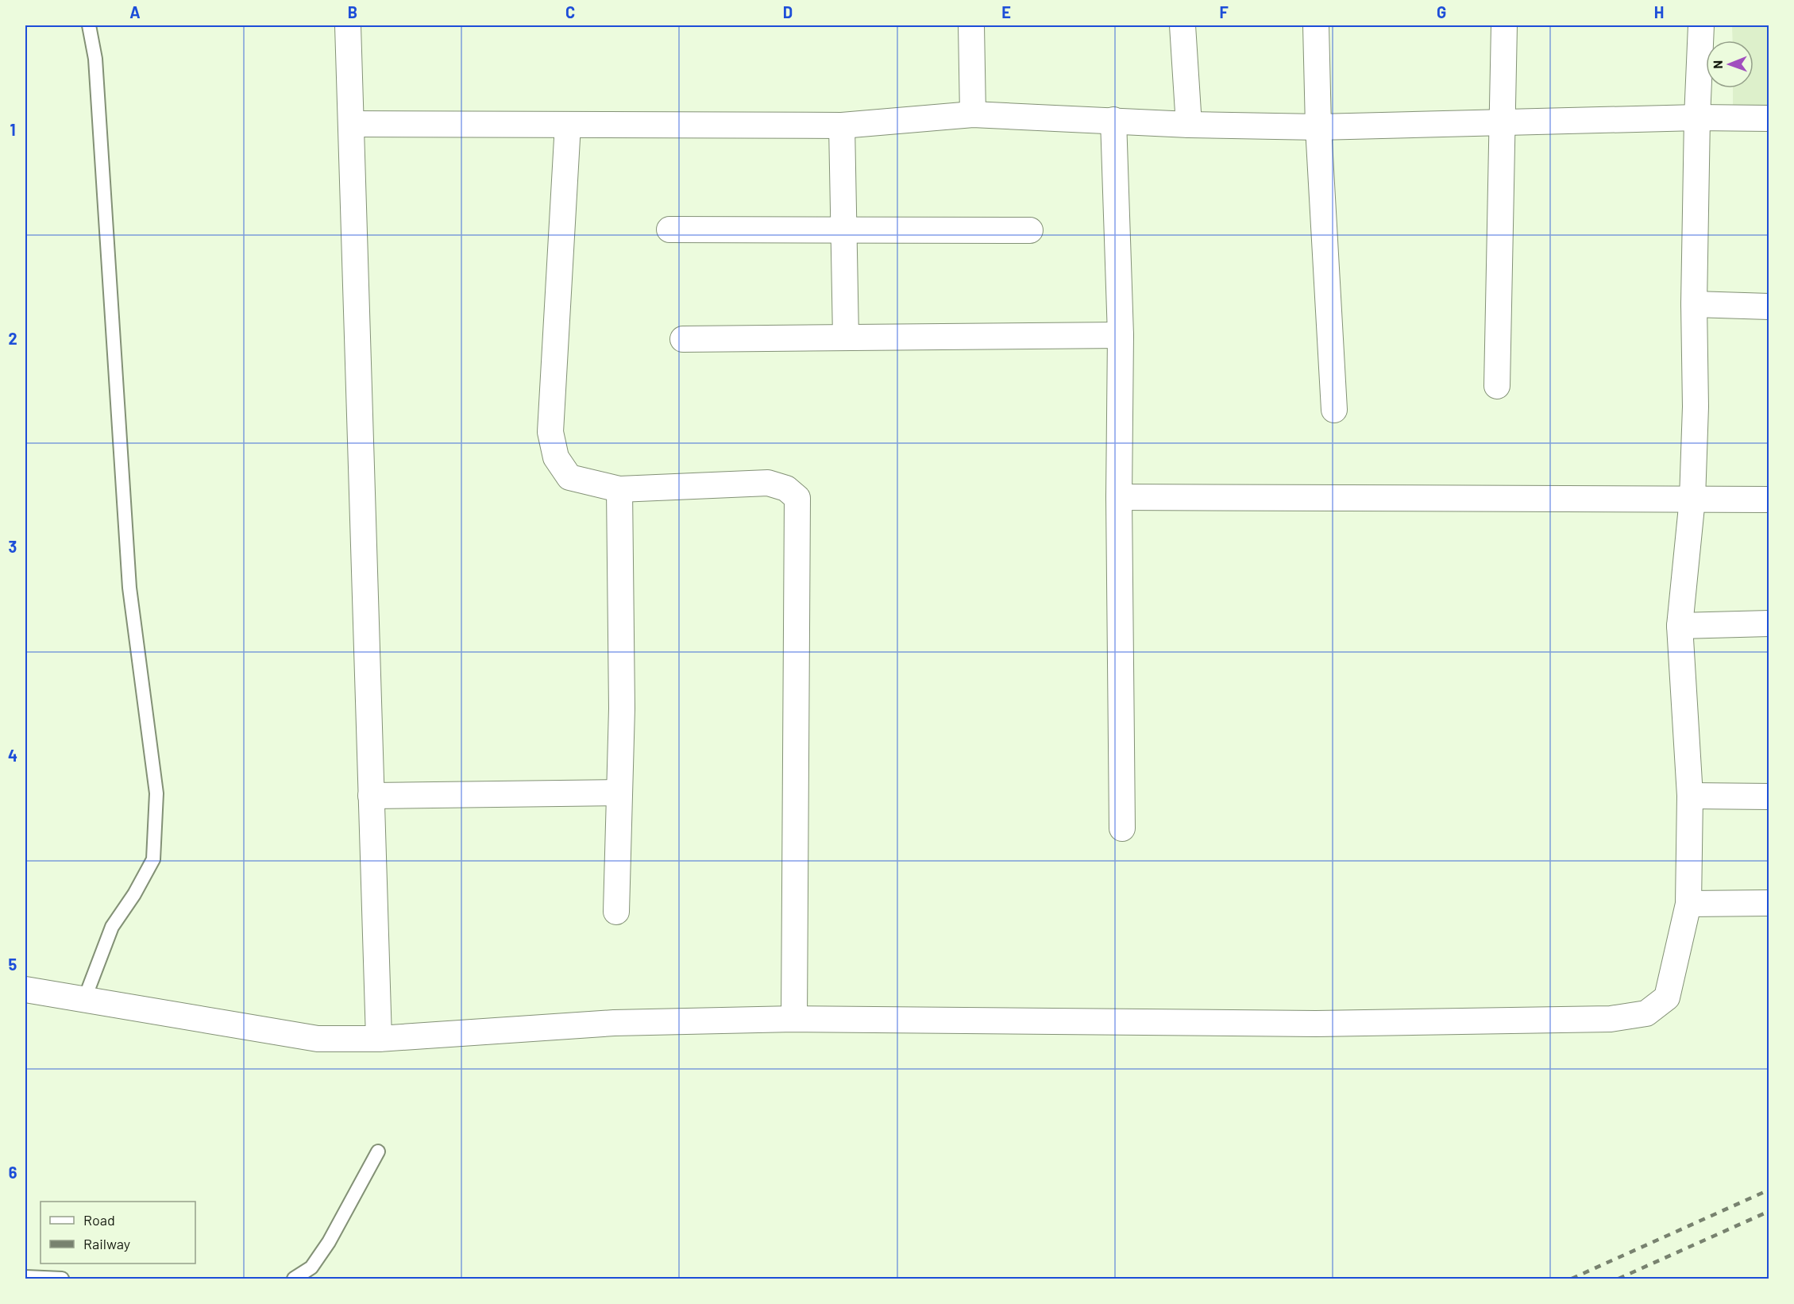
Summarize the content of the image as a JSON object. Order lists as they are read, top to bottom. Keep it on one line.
{"legend":["Road","Railway"],"north":"left","grid":{"columns":["A","B","C","D","E","F","G","H"],"rows":["1","2","3","4","5","6"]}}
